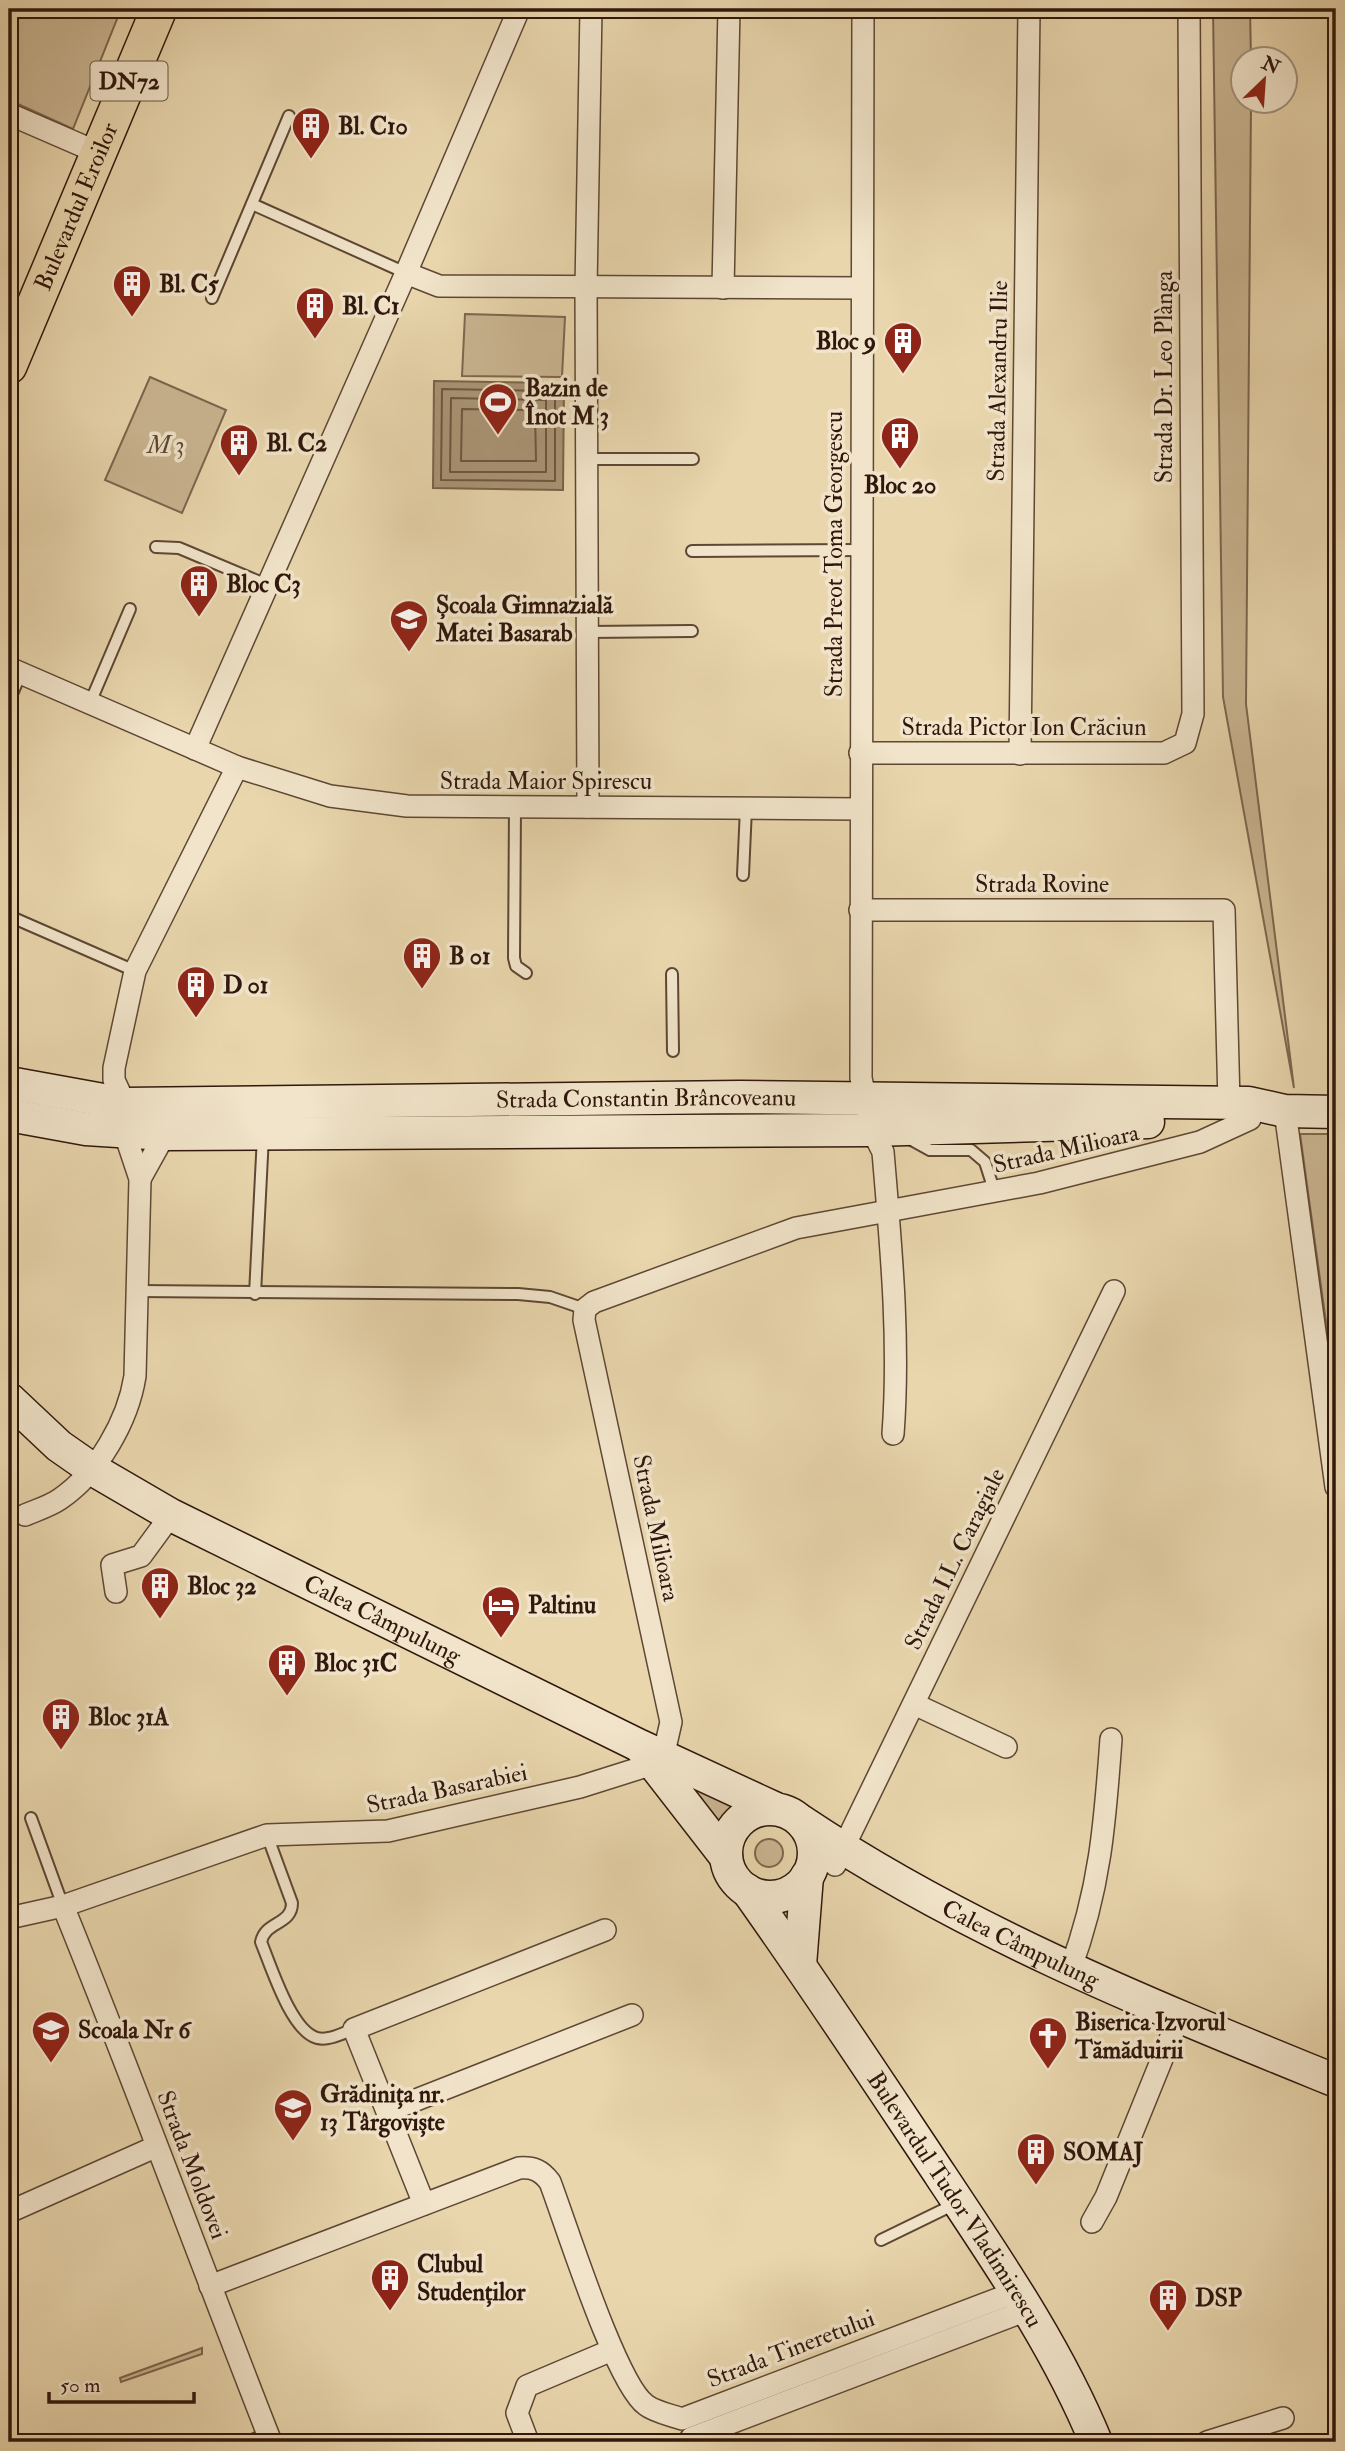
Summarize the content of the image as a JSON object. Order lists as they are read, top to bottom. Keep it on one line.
{"streets":{"main road":["DN72","Bulevardul Eroilor","Strada Constantin Brâncoveanu","Calea Câmpulung","Bulevardul Tudor Vladimirescu"],"street":["Strada Dr. Leo Plànga","Strada Alexandru Ilie","Strada Preot Toma Georgescu","Strada Pictor Ion Crăciun","Strada Maior Spirescu","Strada Rovine","Strada Milioara","Strada I.L. Caragiale","Strada Basarabiei","Strada Moldovei","Strada Tineretului"]},"crossings":[["Strada Dr. Leo Plànga","Strada Pictor Ion Crăciun"],["Strada Alexandru Ilie","Strada Pictor Ion Crăciun"],["Strada Preot Toma Georgescu","Strada Pictor Ion Crăciun"],["Strada Preot Toma Georgescu","Strada Maior Spirescu"],["Strada Preot Toma Georgescu","Strada Rovine"],["Strada Preot Toma Georgescu","Strada Constantin Brâncoveanu"],["Strada Rovine","Strada Constantin Brâncoveanu"],["Strada Rovine","Strada Milioara"],["Strada Constantin Brâncoveanu","Strada Milioara"],["Strada Milioara","Calea Câmpulung"],["Strada Milioara","Strada Basarabiei"],["Strada I.L. Caragiale","Calea Câmpulung"],["Strada I.L. Caragiale","Bulevardul Tudor Vladimirescu"],["Calea Câmpulung","Strada Basarabiei"],["Calea Câmpulung","Bulevardul Tudor Vladimirescu"],["Strada Basarabiei","Strada Moldovei"],["Strada Moldovei","Strada Tineretului"],["Bulevardul Tudor Vladimirescu","Strada Tineretului"]],"parks":["M 3"],"places":{"building":["Bl. C10","Bl. C5","Bl. C1","Bloc 9","Bloc 20","Bl. C2","Bloc C3","B 01","D 01","Bloc 32","Bloc 31C","Bloc 31A","SOMAJ","Clubul Studenților","DSP"],"sports":["Bazin de Înot M 3"],"school or university":["Școala Gimnazială Matei Basarab","Scoala Nr 6","Grădinița nr. 13 Târgoviște"],"hotel":["Paltinu"],"church":["Biserica Izvorul Tămăduirii"]},"scale_bar":"50 m","north":"top right"}
